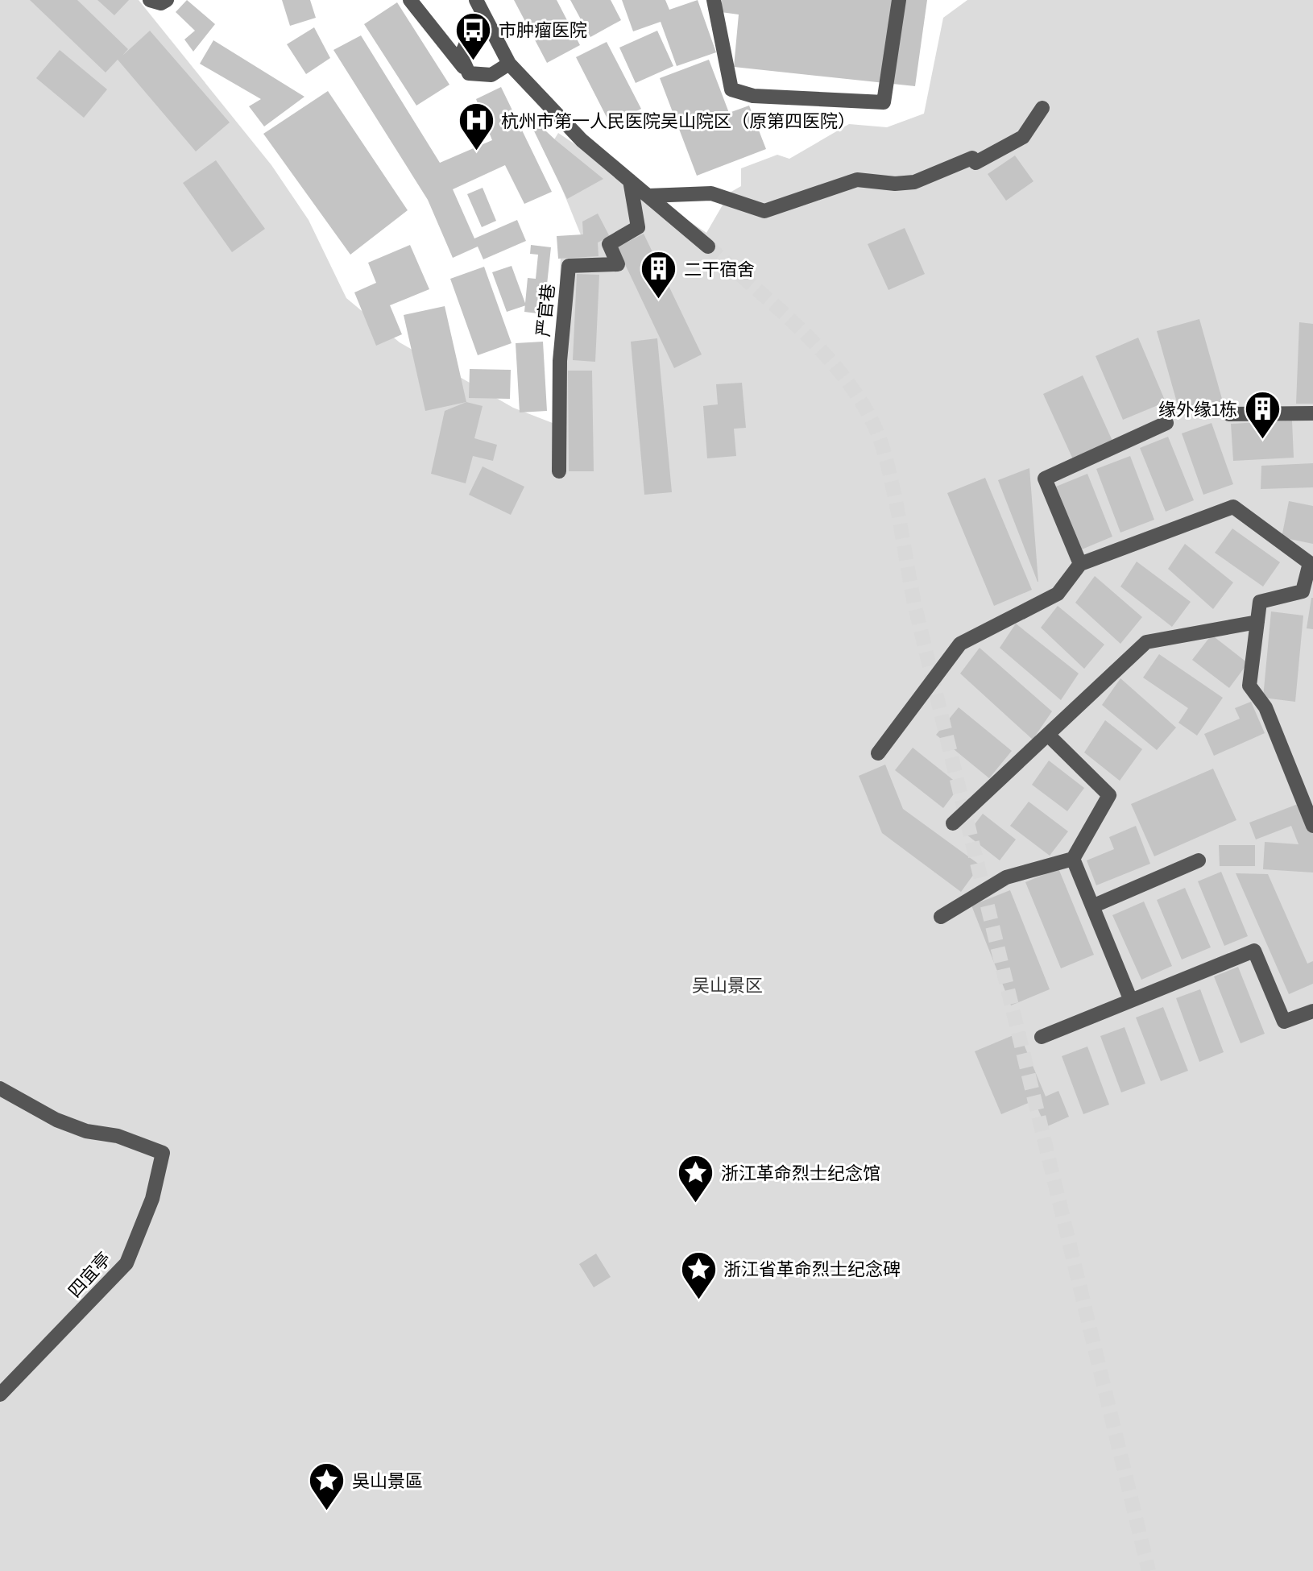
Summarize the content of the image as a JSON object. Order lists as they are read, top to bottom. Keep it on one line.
{"streets":{"street":["严官巷","四宜亭"]},"parks":["吴山景区"],"places":{"bus stop":["市肿瘤医院"],"hospital":["杭州市第一人民医院吴山院区（原第四医院）"],"building":["二干宿舍","缘外缘1栋"],"place":["浙江革命烈士纪念馆","浙江省革命烈士纪念碑","吳山景區"]}}
